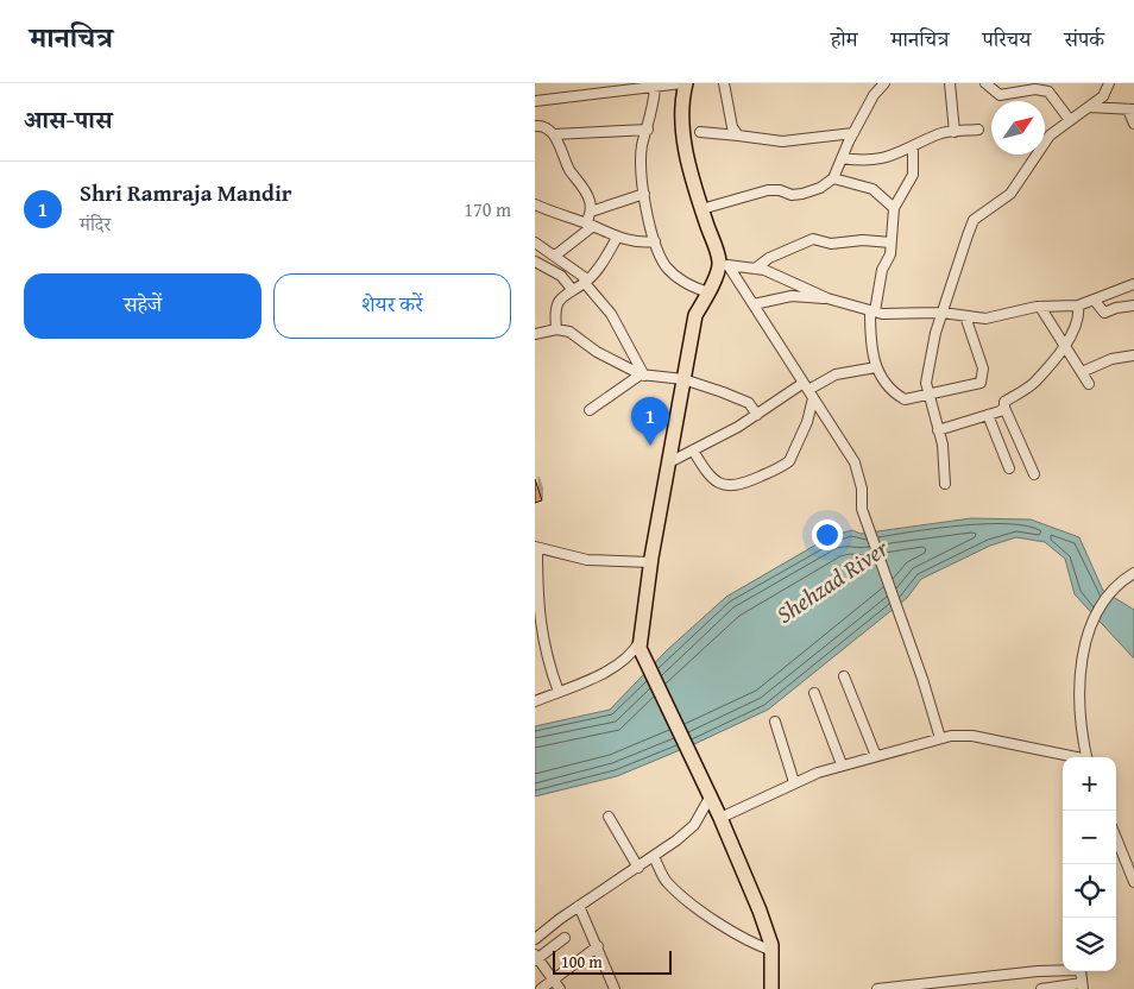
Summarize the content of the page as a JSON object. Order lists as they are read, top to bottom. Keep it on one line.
{"water":["Shehzad River"],"scale_bar":"100 m","north":"top right","page":{"header":"मानचित्र","nav":["होम","मानचित्र","परिचय","संपर्क"],"heading":"आस-पास","list":[{"mark":"1","name":"Shri Ramraja Mandir","note":"मंदिर","value":"170 m"}],"buttons":["सहेजें","शेयर करें"],"pins":"1","map_buttons":["+","−"],"scale":"100 m"}}
